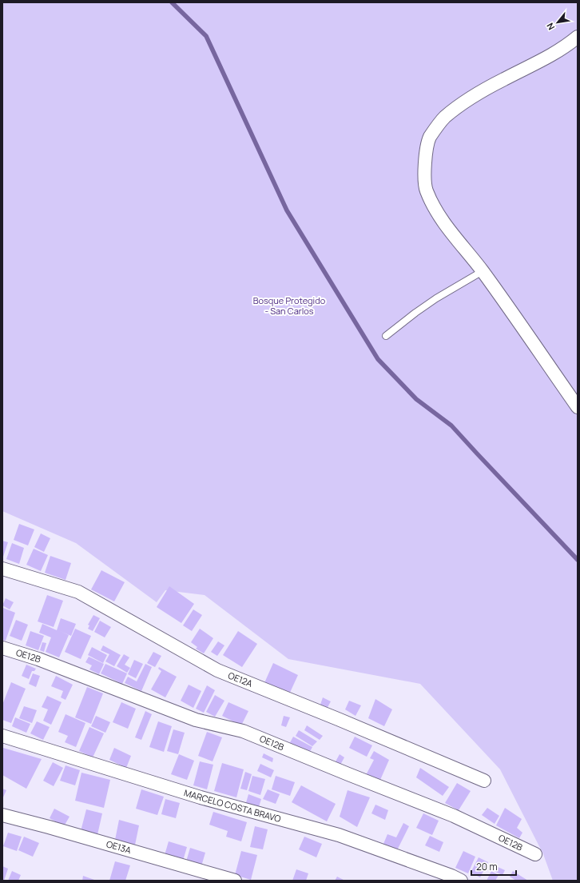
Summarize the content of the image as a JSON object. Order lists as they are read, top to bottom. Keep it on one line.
{"streets":{"street":["OE12B","OE12A","MARCELO COSTA BRAVO","OE13A"]},"parks":["Bosque Protegido - San Carlos"],"scale_bar":"20 m","north":"bottom left"}
